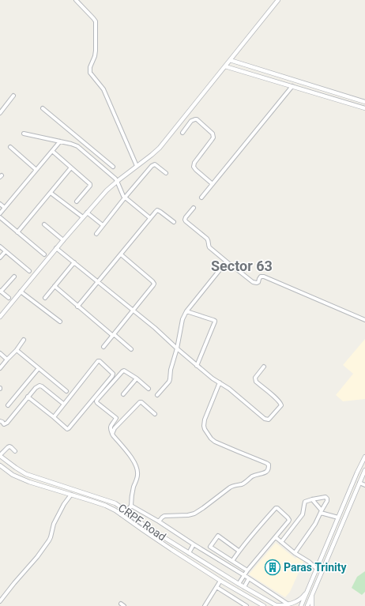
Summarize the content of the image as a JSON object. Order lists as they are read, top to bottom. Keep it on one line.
{"streets":{"street":["CRPF Road"]},"districts":["Sector 63"],"places":{"building":["Paras Trinity"]}}
